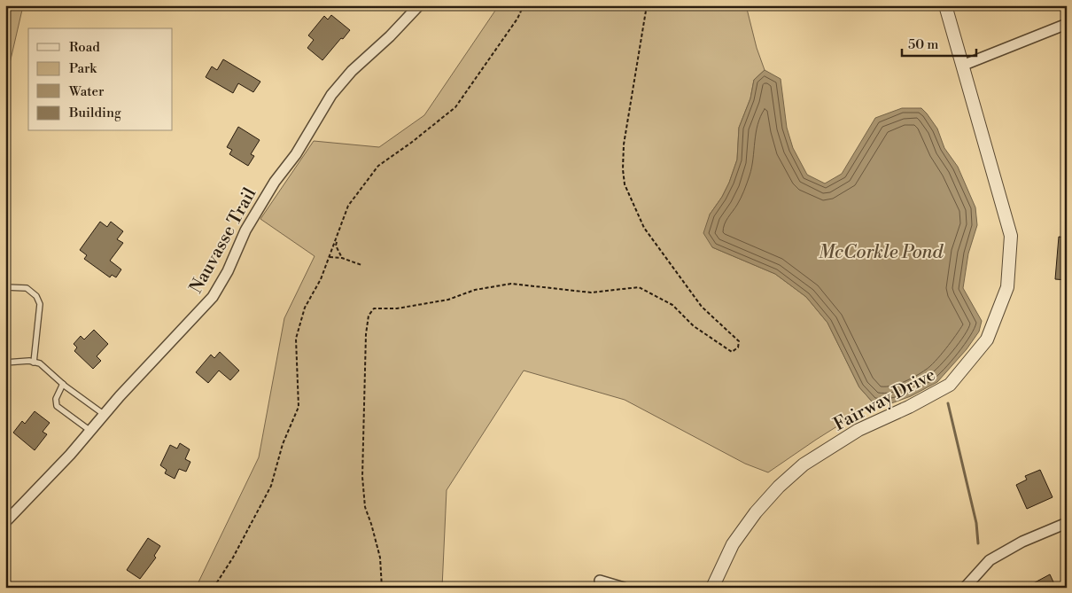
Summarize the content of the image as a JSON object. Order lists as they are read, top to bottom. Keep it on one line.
{"streets":{"street":["Nauvasse Trail","Fairway Drive"]},"water":["McCorkle Pond"],"legend":["Road","Park","Water","Building"],"scale_bar":"50 m"}
